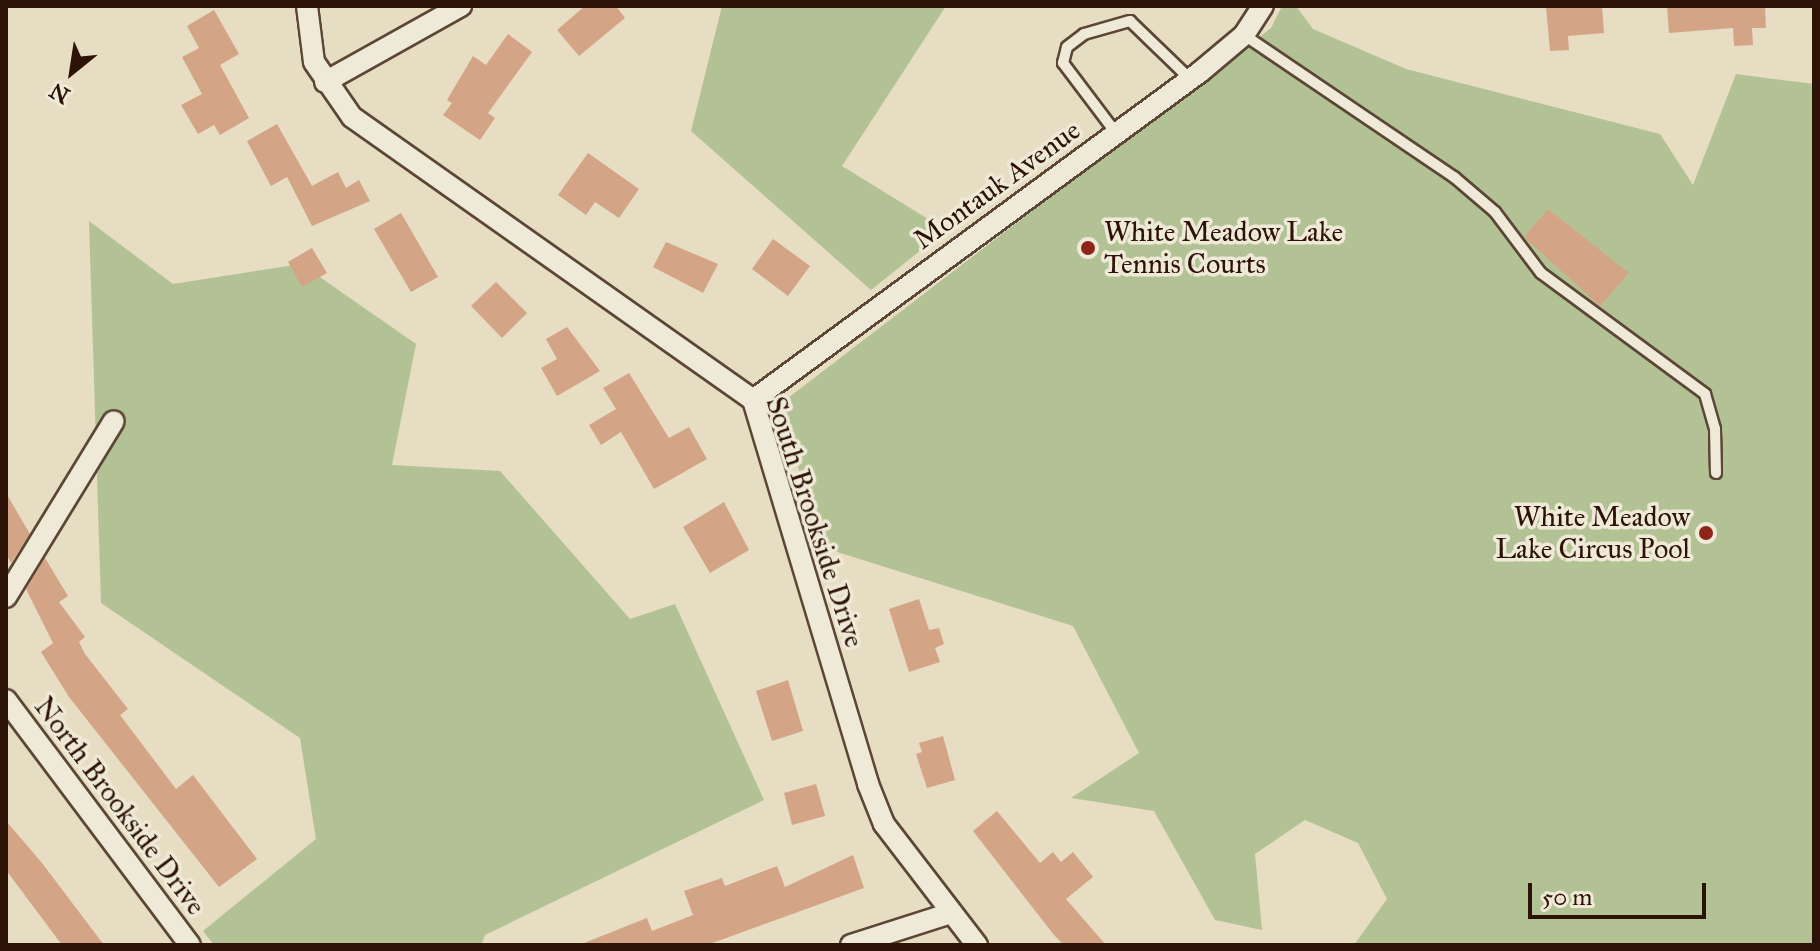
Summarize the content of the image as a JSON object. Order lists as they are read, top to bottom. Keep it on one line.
{"streets":{"street":["Montauk Avenue","South Brookside Drive","North Brookside Drive"]},"crossings":[["Montauk Avenue","South Brookside Drive"]],"places":["White Meadow Lake Tennis Courts","White Meadow Lake Circus Pool"],"scale_bar":"50 m","north":"bottom left"}
